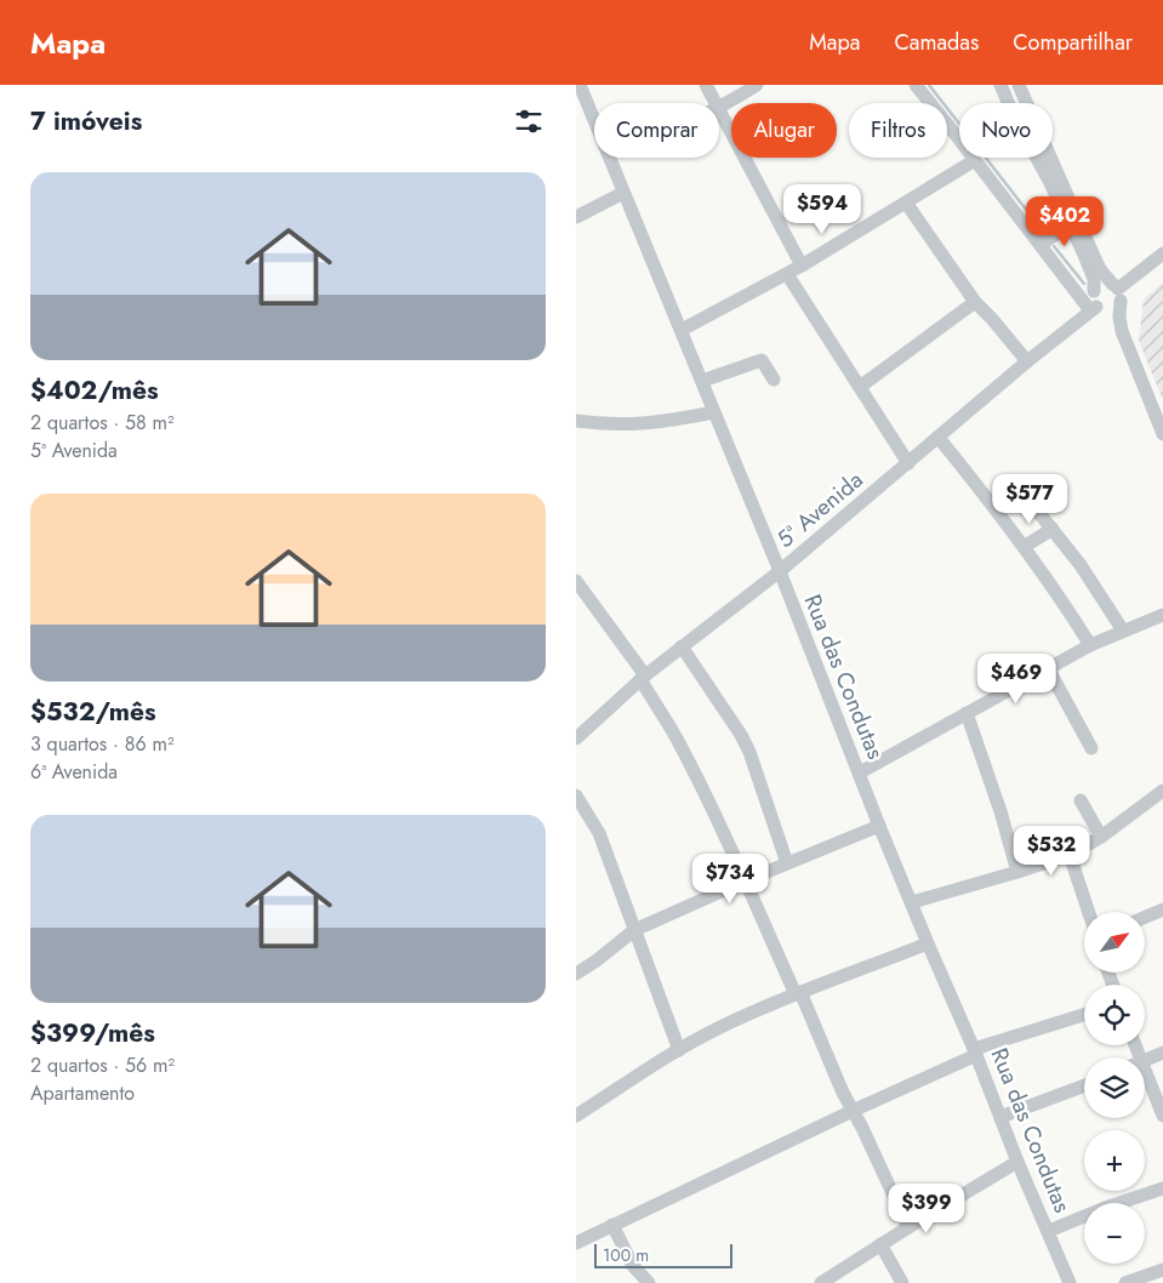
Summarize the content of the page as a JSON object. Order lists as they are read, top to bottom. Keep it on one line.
{"streets":{"street":["5ª Avenida","Rua das Condutas"]},"crossings":[["5ª Avenida","Rua das Condutas"]],"scale_bar":"100 m","north":"top right","page":{"header":"Mapa","nav":["Mapa","Camadas","Compartilhar"],"heading":"7 imóveis","chip":["Comprar","Alugar","Filtros","Novo"],"list":[{"name":"$402/mês","note":"2 quartos · 58 m² · 5ª Avenida"},{"name":"$532/mês","note":"3 quartos · 86 m² · 6ª Avenida"},{"name":"$399/mês","note":"2 quartos · 56 m² · Apartamento"}],"price":["$594","$402","$577","$469","$532","$734","$399"],"map_buttons":["+","−"],"scale":"100 m"}}
